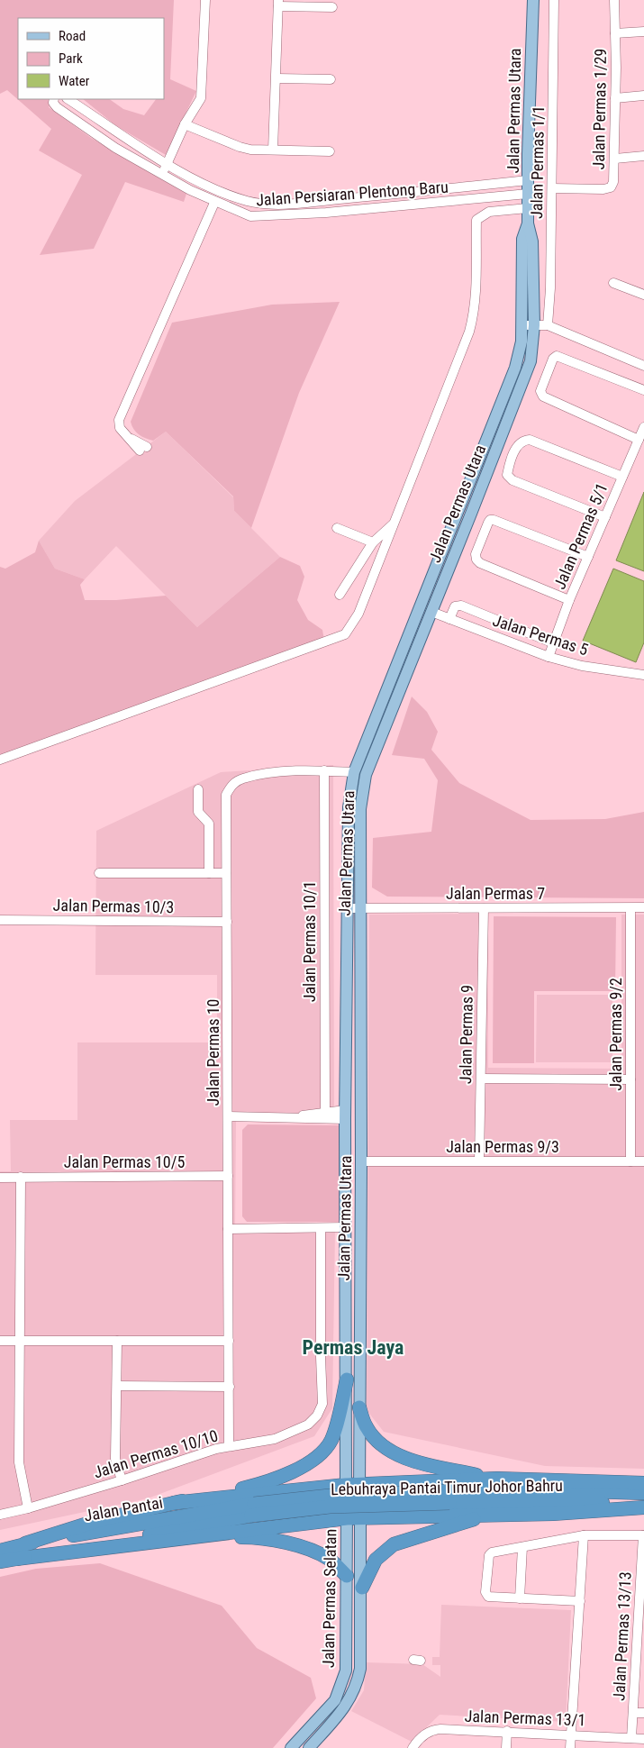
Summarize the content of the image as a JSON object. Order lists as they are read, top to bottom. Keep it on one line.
{"streets":{"highway":["Lebuhraya Pantai Timur Johor Bahru","Jalan Pantai"],"main road":["Jalan Permas Utara","Jalan Permas Selatan"],"street":["Jalan Permas 1/29","Jalan Permas 1/1","Jalan Persiaran Plentong Baru","Jalan Permas 5/1","Jalan Permas 5","Jalan Permas 7","Jalan Permas 10/3","Jalan Permas 10/1","Jalan Permas 9","Jalan Permas 9/2","Jalan Permas 10","Jalan Permas 9/3","Jalan Permas 10/5","Jalan Permas 10/10","Jalan Permas 13/13","Jalan Permas 13/1"]},"crossings":[["Jalan Permas 1/29","Jalan Permas 1/1"],["Jalan Permas Utara","Jalan Persiaran Plentong Baru"],["Jalan Permas Utara","Jalan Permas 5"],["Jalan Permas Utara","Jalan Permas 7"],["Jalan Permas Utara","Jalan Permas 10"],["Jalan Permas Utara","Jalan Permas 9/3"],["Jalan Permas Utara","Jalan Permas Selatan"],["Jalan Permas 5/1","Jalan Permas 5"],["Jalan Permas 7","Jalan Permas 9"],["Jalan Permas 7","Jalan Permas 9/2"],["Jalan Permas 10/3","Jalan Permas 10"],["Jalan Permas 10/1","Jalan Permas 10"],["Jalan Permas 9","Jalan Permas 9/3"],["Jalan Permas 9/2","Jalan Permas 9/3"],["Jalan Permas 10","Jalan Permas 10/5"],["Jalan Permas 10","Jalan Permas 10/10"],["Lebuhraya Pantai Timur Johor Bahru","Jalan Pantai"],["Jalan Permas 13/13","Jalan Permas 13/1"]],"districts":["Permas Jaya"],"legend":["Road","Park","Water"]}
